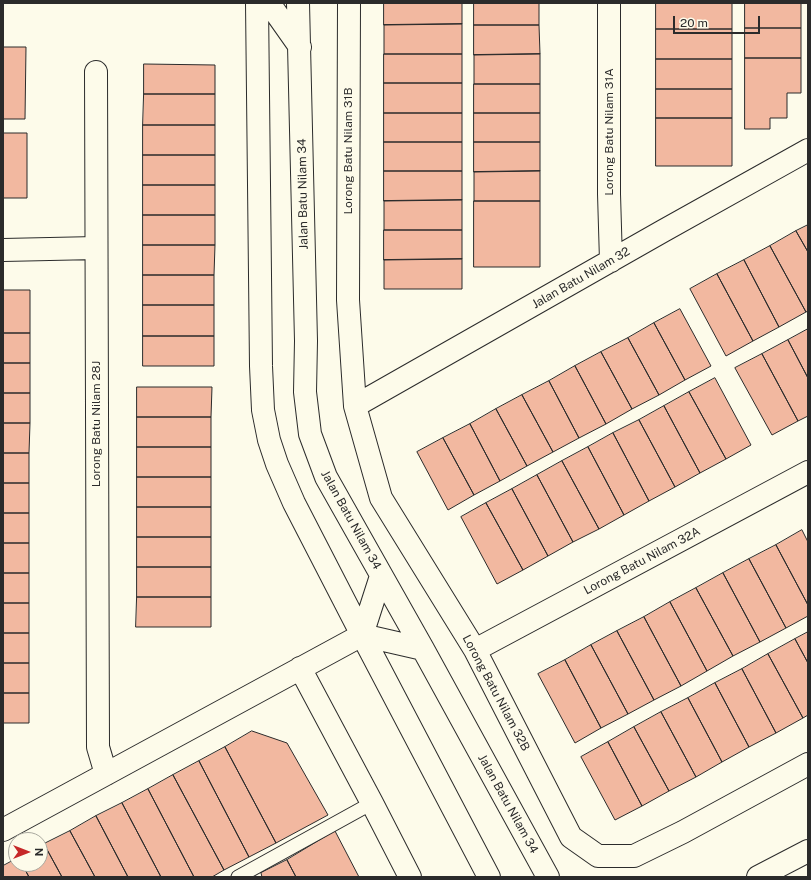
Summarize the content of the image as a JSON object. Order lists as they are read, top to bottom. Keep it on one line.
{"streets":{"street":["Lorong Batu Nilam 31A","Lorong Batu Nilam 31B","Jalan Batu Nilam 34","Jalan Batu Nilam 32","Lorong Batu Nilam 28J","Lorong Batu Nilam 32A","Lorong Batu Nilam 32B"]},"crossings":[["Lorong Batu Nilam 31A","Jalan Batu Nilam 32"],["Lorong Batu Nilam 31B","Lorong Batu Nilam 32B"],["Jalan Batu Nilam 32","Lorong Batu Nilam 32B"],["Lorong Batu Nilam 32A","Lorong Batu Nilam 32B"]],"scale_bar":"20 m","north":"right"}
